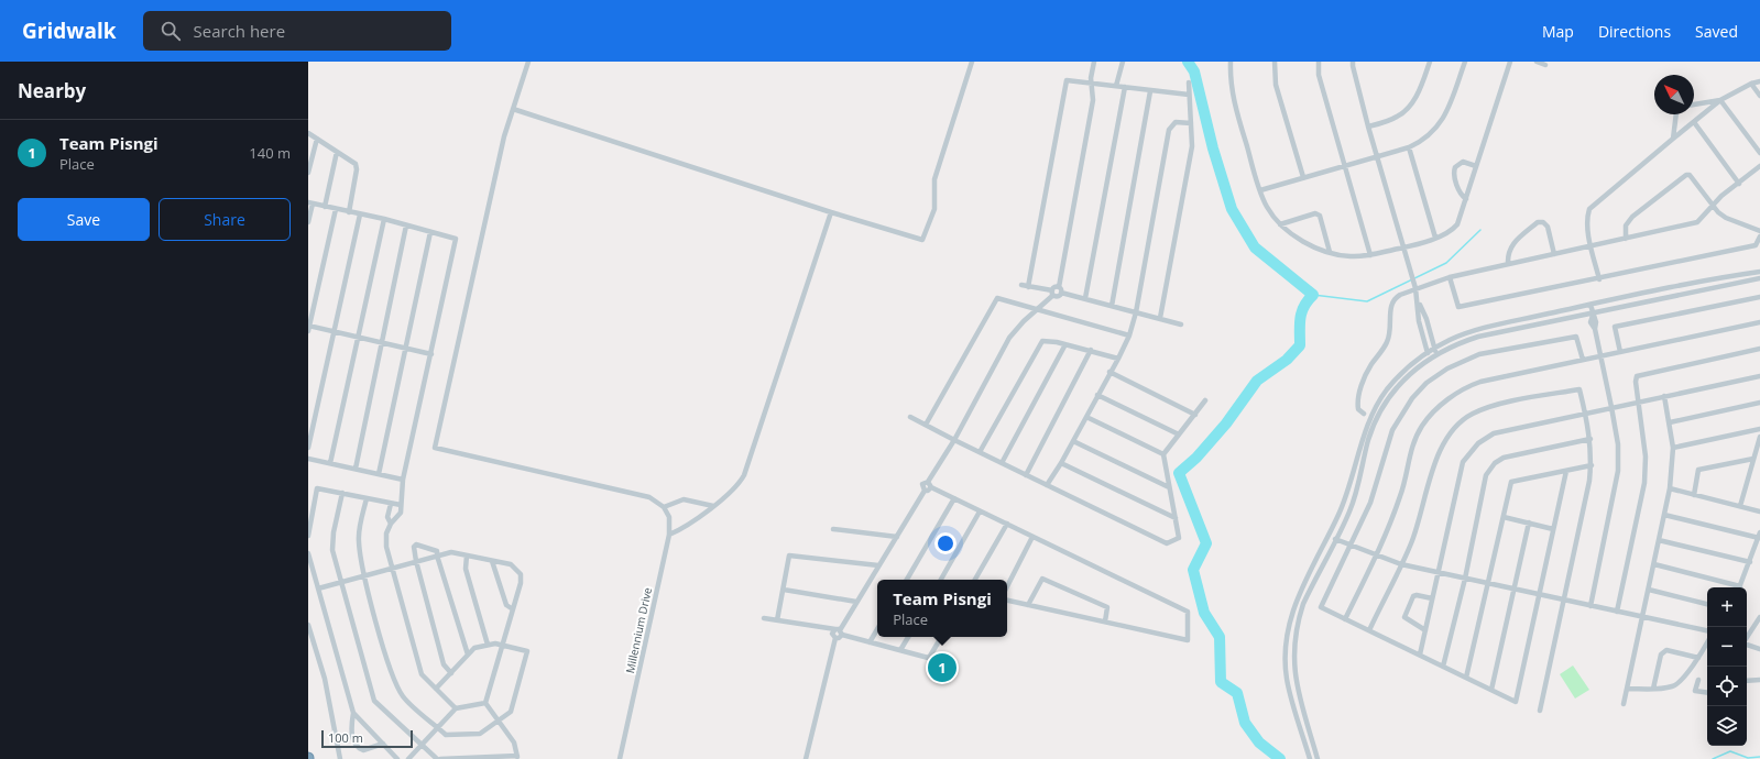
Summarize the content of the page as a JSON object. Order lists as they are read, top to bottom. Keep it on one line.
{"streets":{"street":["Millennium Drive"]},"scale_bar":"100 m","north":"top left","page":{"header":"Gridwalk","search":"Search here","nav":["Map","Directions","Saved"],"heading":"Nearby","list":[{"mark":"1","name":"Team Pisngi","note":"Place","value":"140 m"}],"buttons":["Save","Share"],"popup":["Team Pisngi","Place"],"map_buttons":["+","−"],"pins":"1","scale":"100 m"}}
